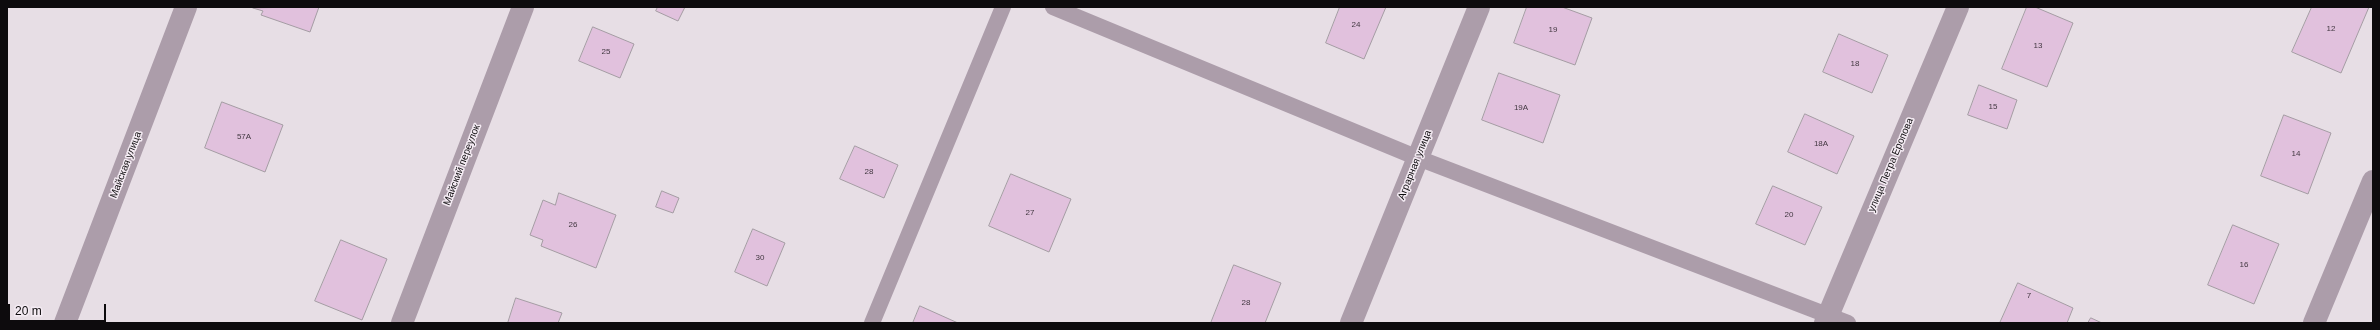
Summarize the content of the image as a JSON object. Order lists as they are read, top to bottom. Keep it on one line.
{"streets":{"street":["Майская улица","Майский переулок","Аграрная улица","улица Петра Еропова"]},"house_numbers":["24","12","19","13","25","18","15","19А","57А","18А","14","28","27","20","26","30","16","7","28"],"scale_bar":"20 m"}
